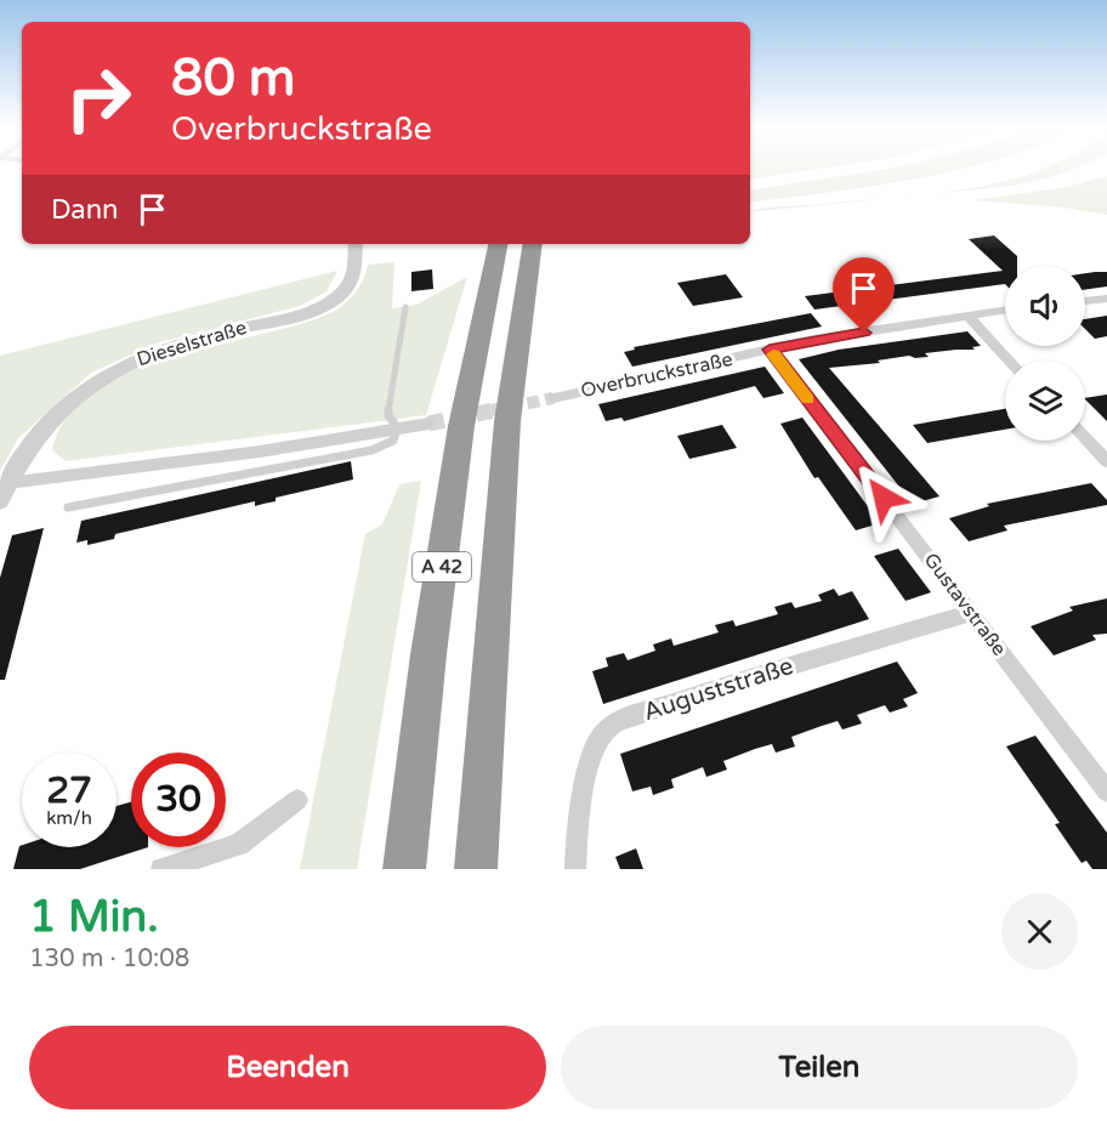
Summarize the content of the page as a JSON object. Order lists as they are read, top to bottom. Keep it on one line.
{"streets":{"highway":["A 42"],"street":["Dieselstraße","Overbruckstraße","Gustavstraße","Auguststraße"]},"crossings":[["Overbruckstraße","Gustavstraße"],["Gustavstraße","Auguststraße"]],"page":{"turn":["80 m","Overbruckstraße"],"then":"Dann","speed":"27 km/h","limit":"30","heading":["1 Min.","130 m · 10:08"],"buttons":["Beenden","Teilen"]}}
